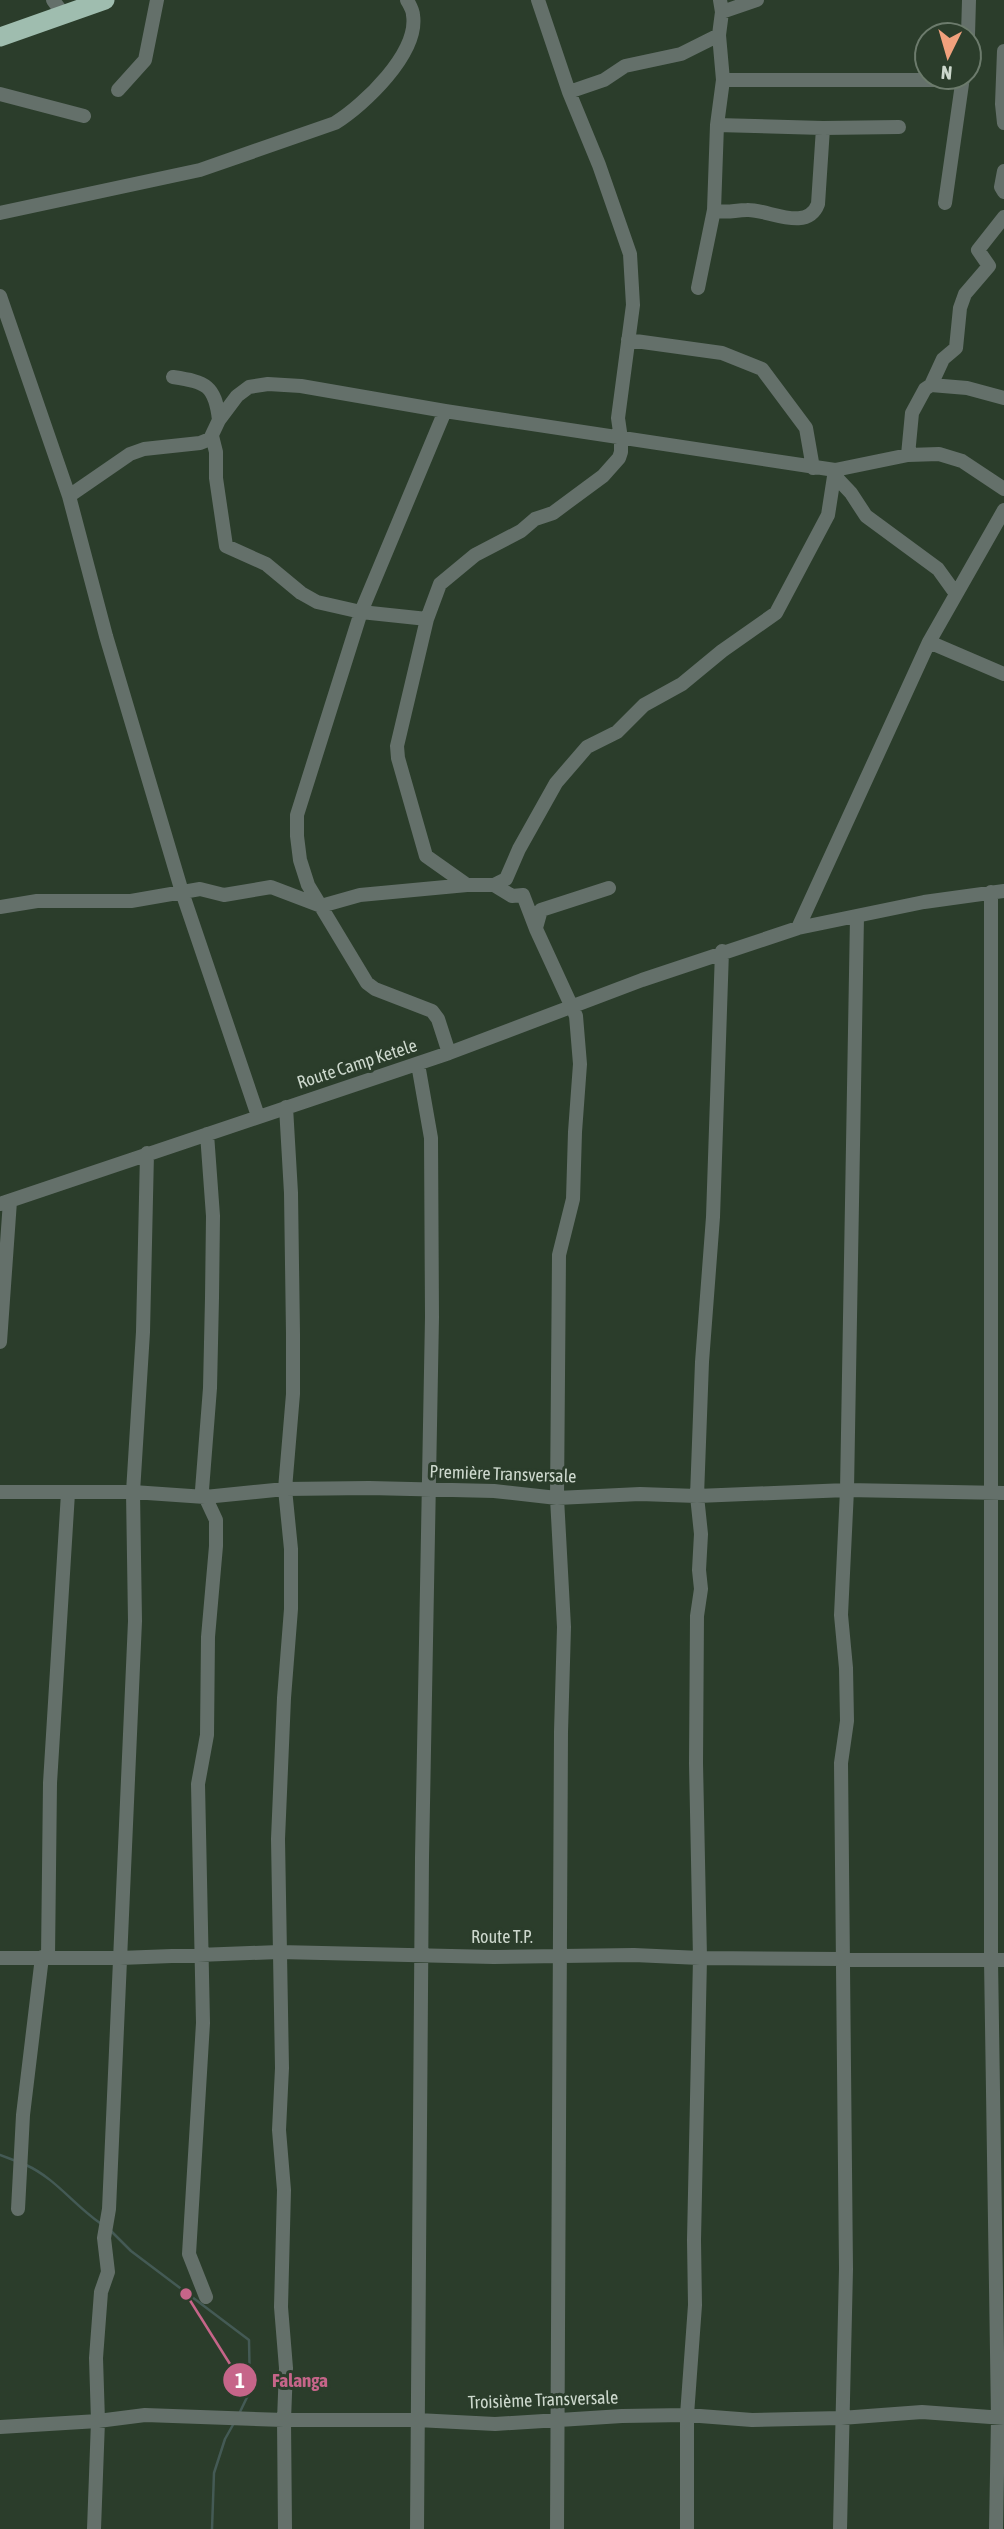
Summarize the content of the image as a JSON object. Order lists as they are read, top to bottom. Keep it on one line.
{"streets":{"street":["Route Camp Ketele","Première Transversale","Route T.P.","Troisième Transversale"]},"places":["Falanga"],"north":"bottom"}
